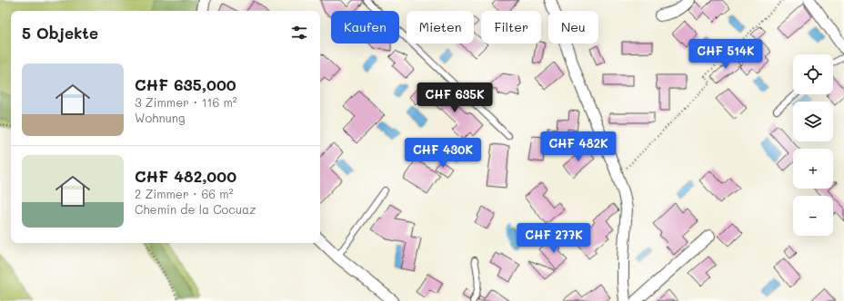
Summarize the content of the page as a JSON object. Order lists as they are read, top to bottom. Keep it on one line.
{"page":{"chip":["Kaufen","Mieten","Filter","Neu"],"heading":"5 Objekte","price":["CHF 514K","CHF 635K","CHF 482K","CHF 430K","CHF 277K"],"map_buttons":["+","−"],"list":[{"name":"CHF 635,000","note":"3 Zimmer · 116 m² · Wohnung"},{"name":"CHF 482,000","note":"2 Zimmer · 66 m² · Chemin de la Cocuaz"}]}}
